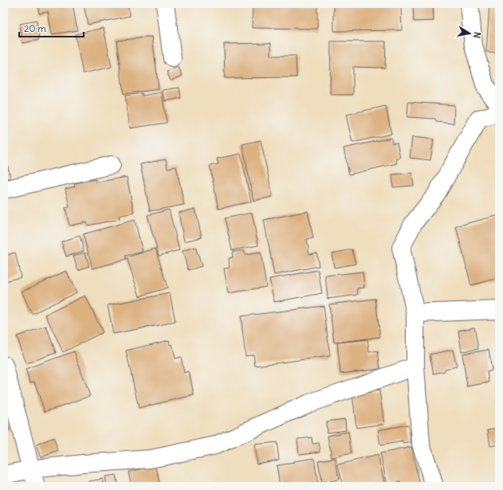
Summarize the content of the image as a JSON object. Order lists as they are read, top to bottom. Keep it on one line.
{"scale_bar":"20 m","north":"right"}
